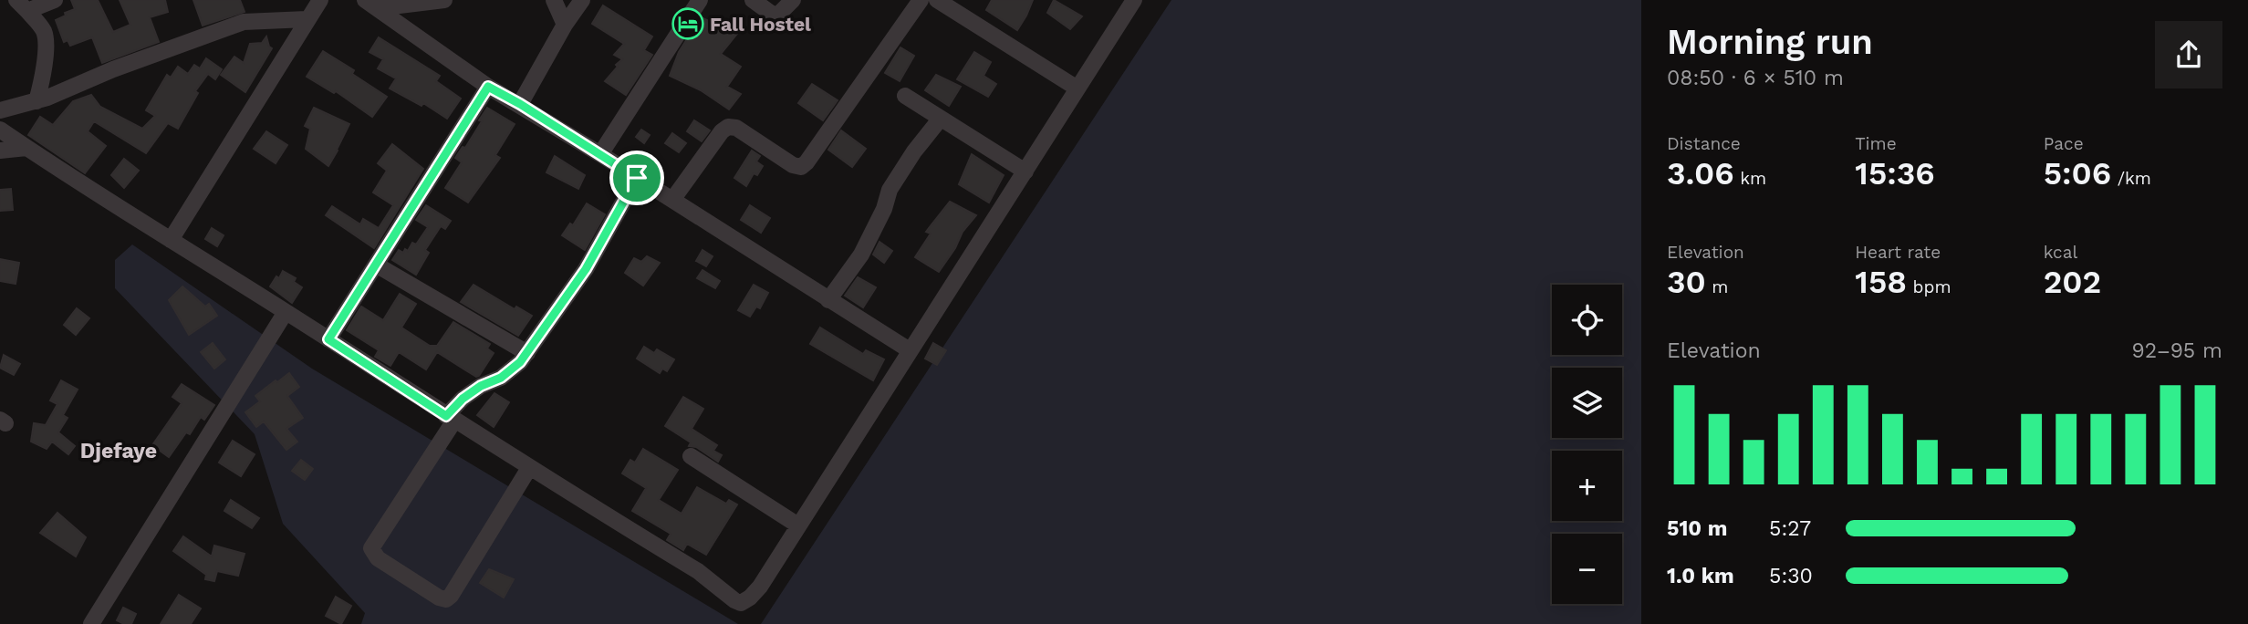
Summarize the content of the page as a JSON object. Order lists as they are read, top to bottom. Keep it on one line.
{"districts":["Djefaye"],"places":{"hotel":["Fall Hostel"]},"page":{"heading":["Morning run","08:50 · 6 × 510 m"],"stats":[["Distance","3.06 km"],["Time","15:36"],["Pace","5:06 /km"],["Elevation","30 m"],["Heart rate","158 bpm"],["kcal","202"]],"map_buttons":["+","−"],"chart":["Elevation","92–95 m"],"list":[{"name":"510 m","note":"5:27"},{"name":"1.0 km","note":"5:30"}]}}
